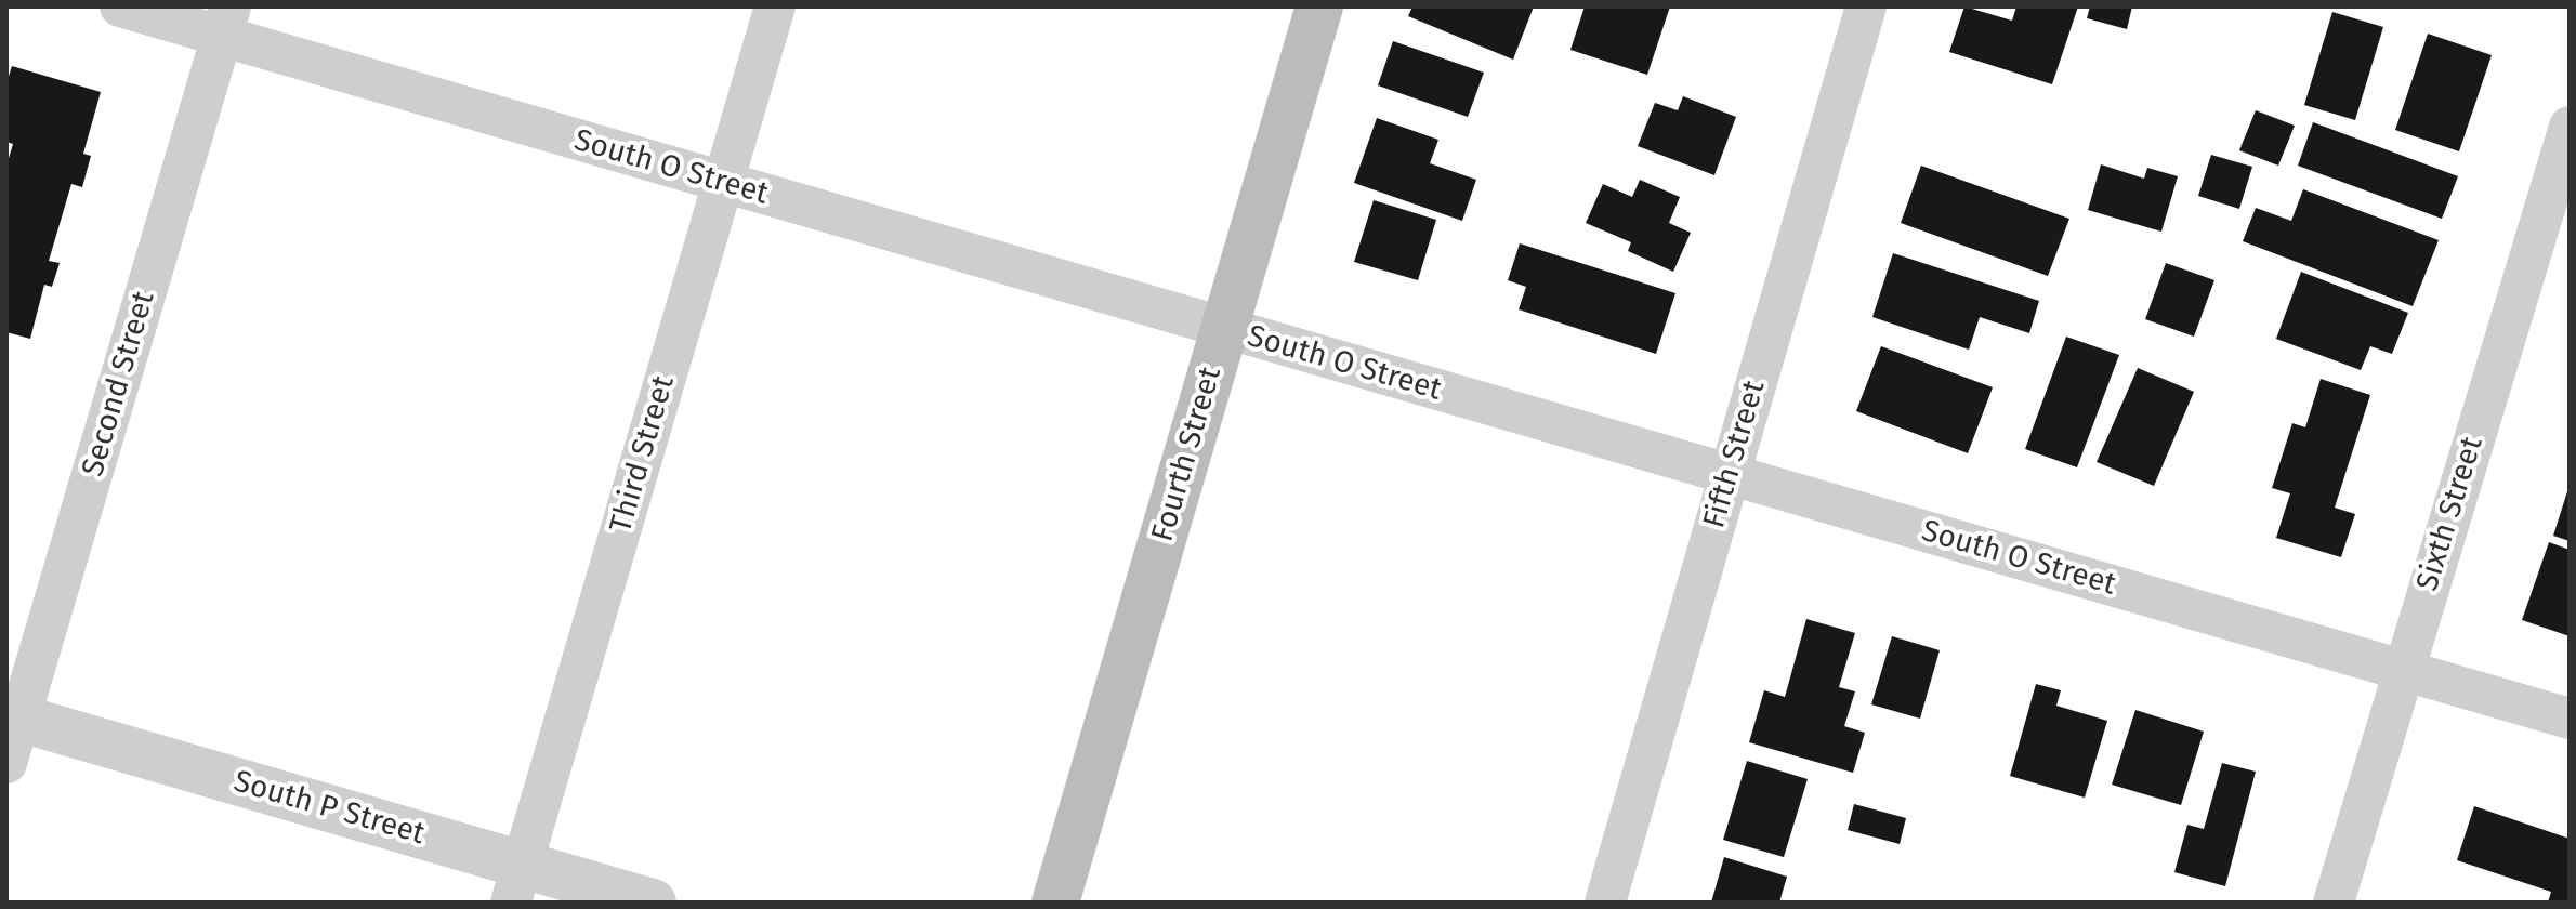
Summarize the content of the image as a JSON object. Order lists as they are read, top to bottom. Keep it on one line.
{"streets":{"main road":["Fourth Street"],"street":["South O Street","Second Street","Third Street","Fifth Street","Sixth Street","South P Street"]},"crossings":[["South O Street","Second Street"],["South O Street","Third Street"],["South O Street","Fourth Street"],["South O Street","Fifth Street"],["South O Street","Sixth Street"],["Second Street","South P Street"],["Third Street","South P Street"]]}
